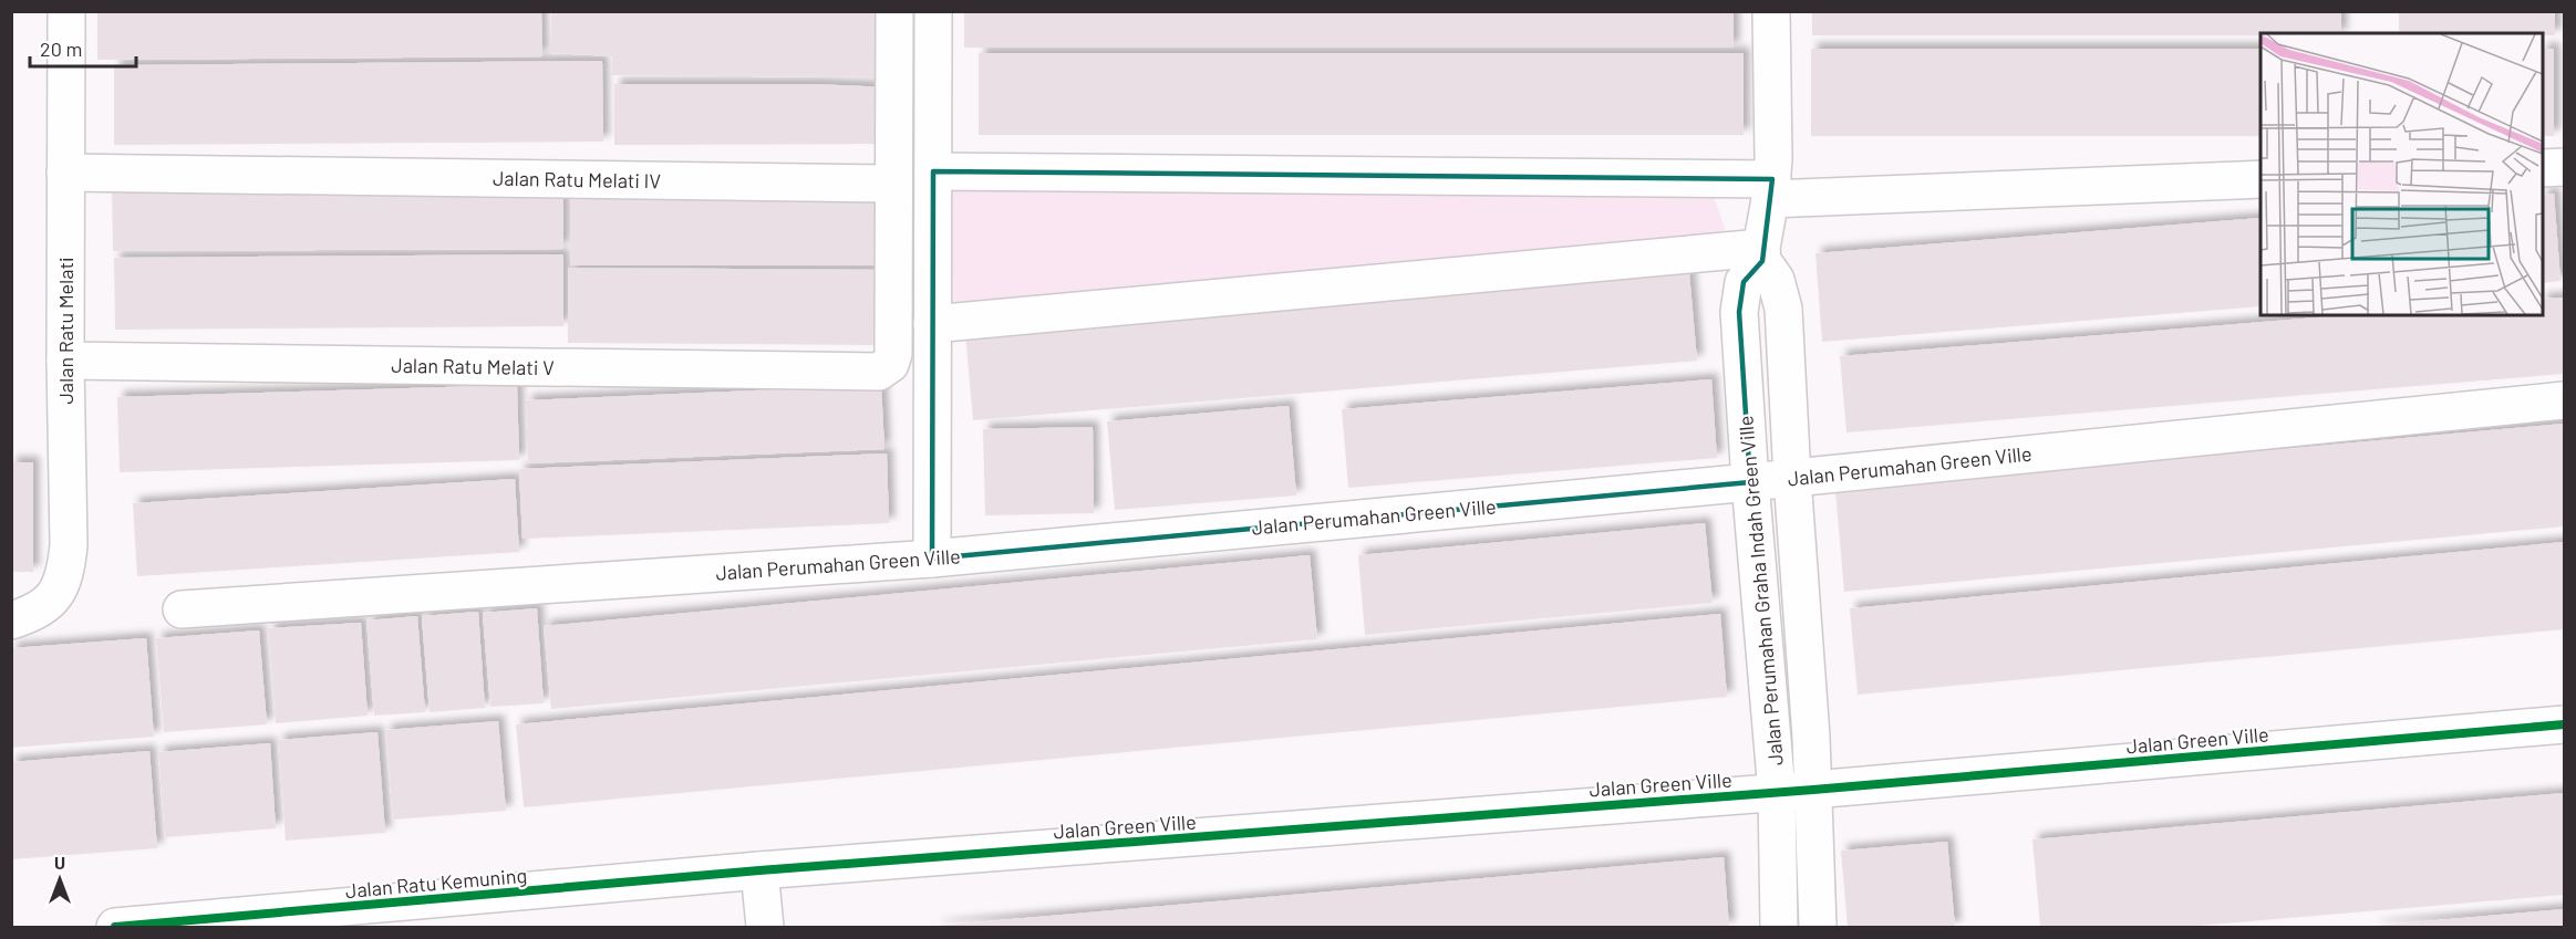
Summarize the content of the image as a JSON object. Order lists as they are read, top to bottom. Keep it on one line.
{"streets":{"street":["Jalan Ratu Melati IV","Jalan Ratu Melati","Jalan Ratu Melati V","Jalan Perumahan Green Ville","Jalan Perumahan Graha Indah Green Ville","Jalan Green Ville","Jalan Ratu Kemuning"]},"crossings":[["Jalan Ratu Melati IV","Jalan Ratu Melati"],["Jalan Ratu Melati IV","Jalan Ratu Melati V"],["Jalan Ratu Melati","Jalan Ratu Melati V"],["Jalan Perumahan Green Ville","Jalan Perumahan Graha Indah Green Ville"],["Jalan Perumahan Graha Indah Green Ville","Jalan Green Ville"],["Jalan Green Ville","Jalan Ratu Kemuning"]],"scale_bar":"20 m","north":"top"}
